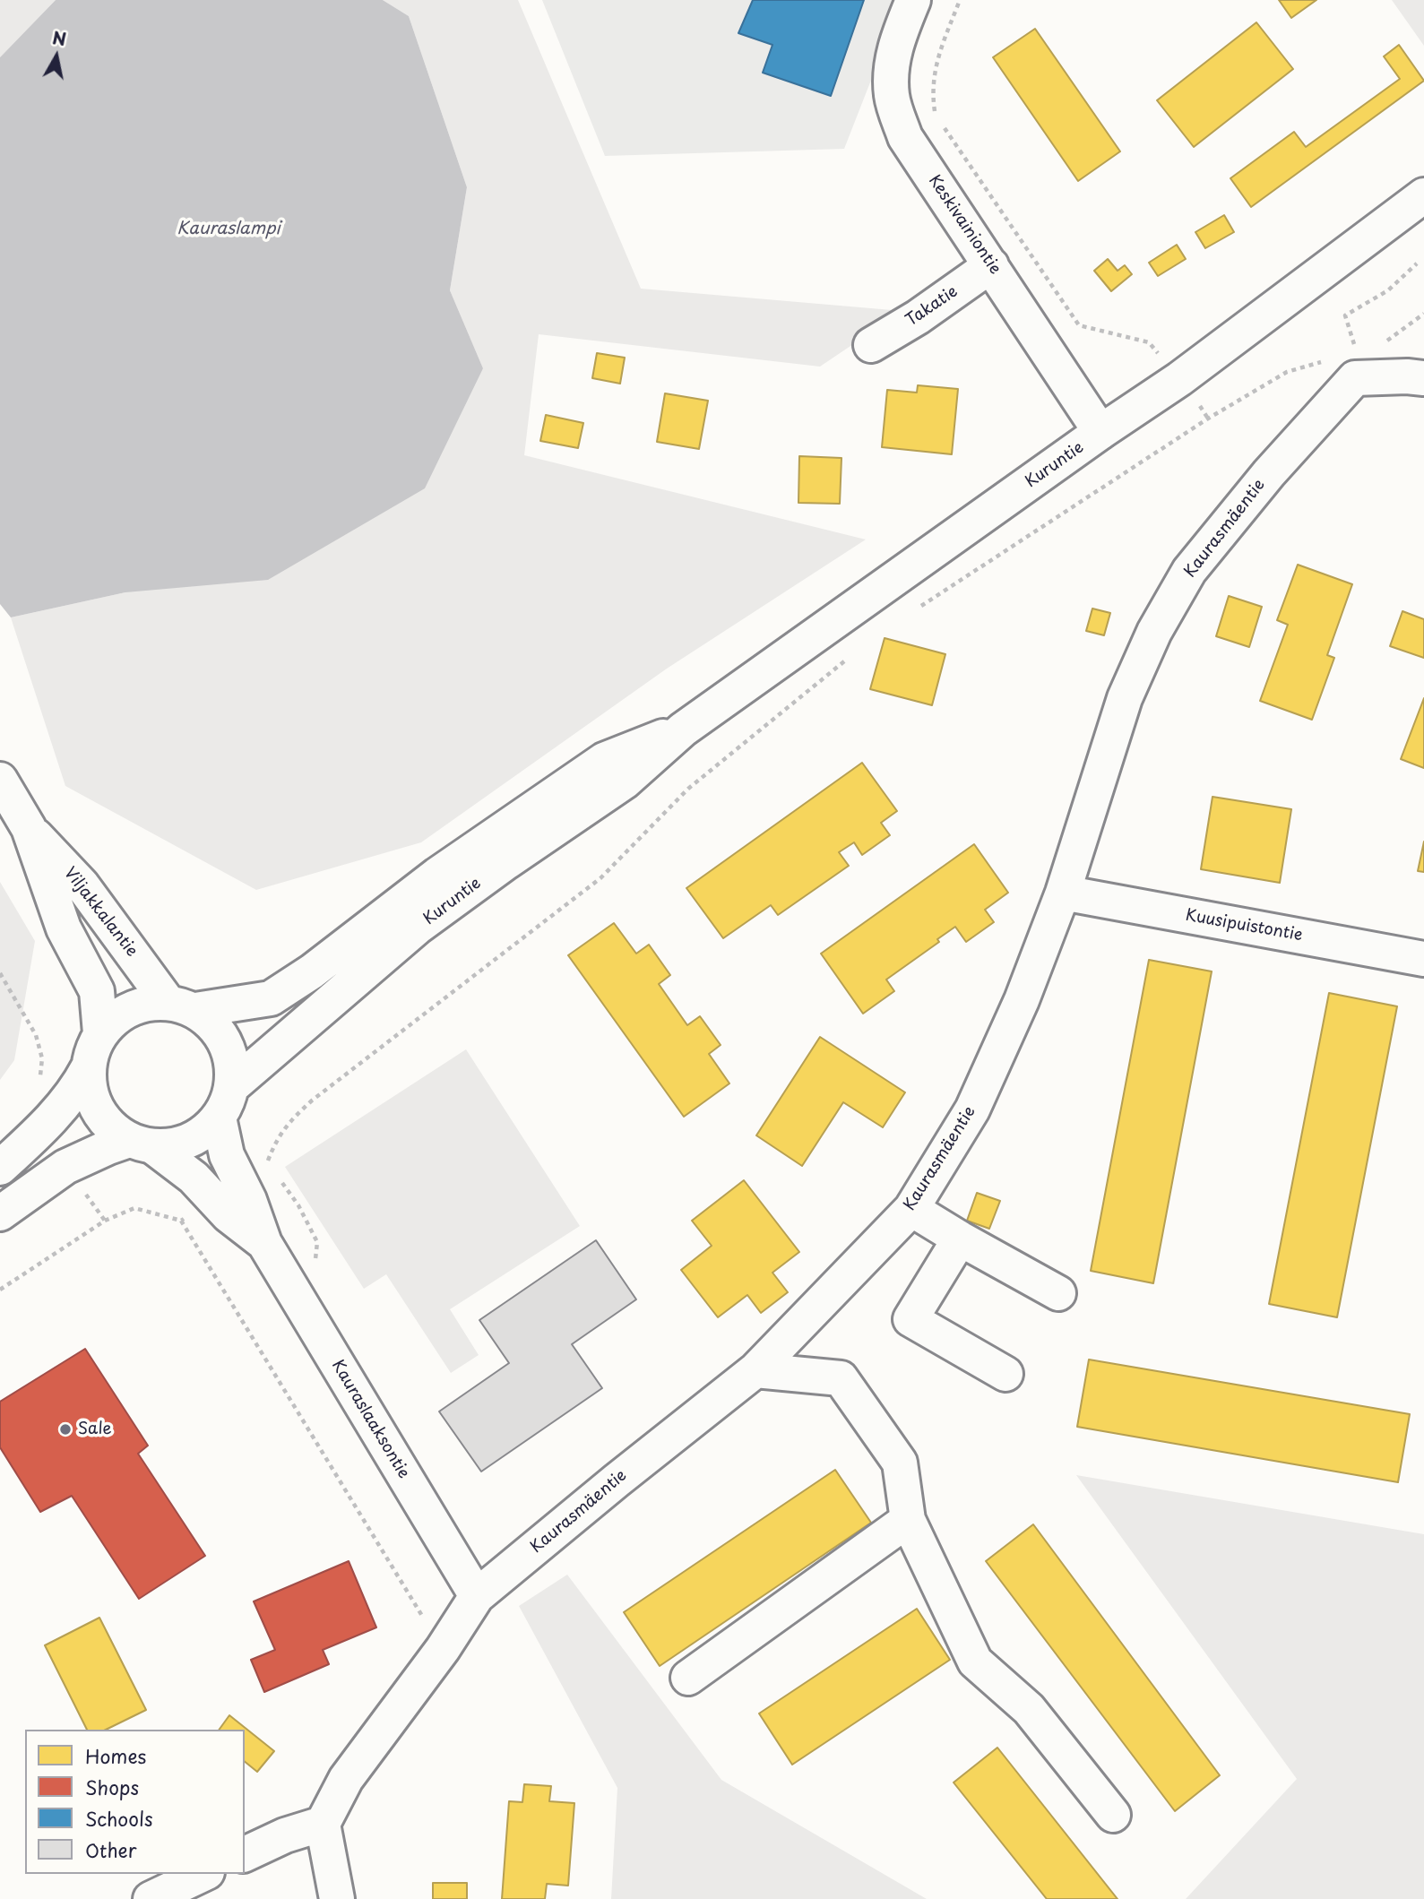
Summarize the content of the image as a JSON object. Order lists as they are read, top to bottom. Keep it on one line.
{"streets":{"street":["Keskivainiontie","Takatie","Kuruntie","Kaurasmäentie","Viljakkalantie","Kuusipuistontie","Kauraslaaksontie"]},"crossings":[["Keskivainiontie","Takatie"],["Keskivainiontie","Kuruntie"],["Kuruntie","Viljakkalantie"],["Kuruntie","Kauraslaaksontie"],["Kaurasmäentie","Kuusipuistontie"],["Kaurasmäentie","Kauraslaaksontie"],["Viljakkalantie","Kauraslaaksontie"]],"water":["Kauraslampi"],"places":["Sale"],"legend":["Homes","Shops","Schools","Other"],"north":"top"}
